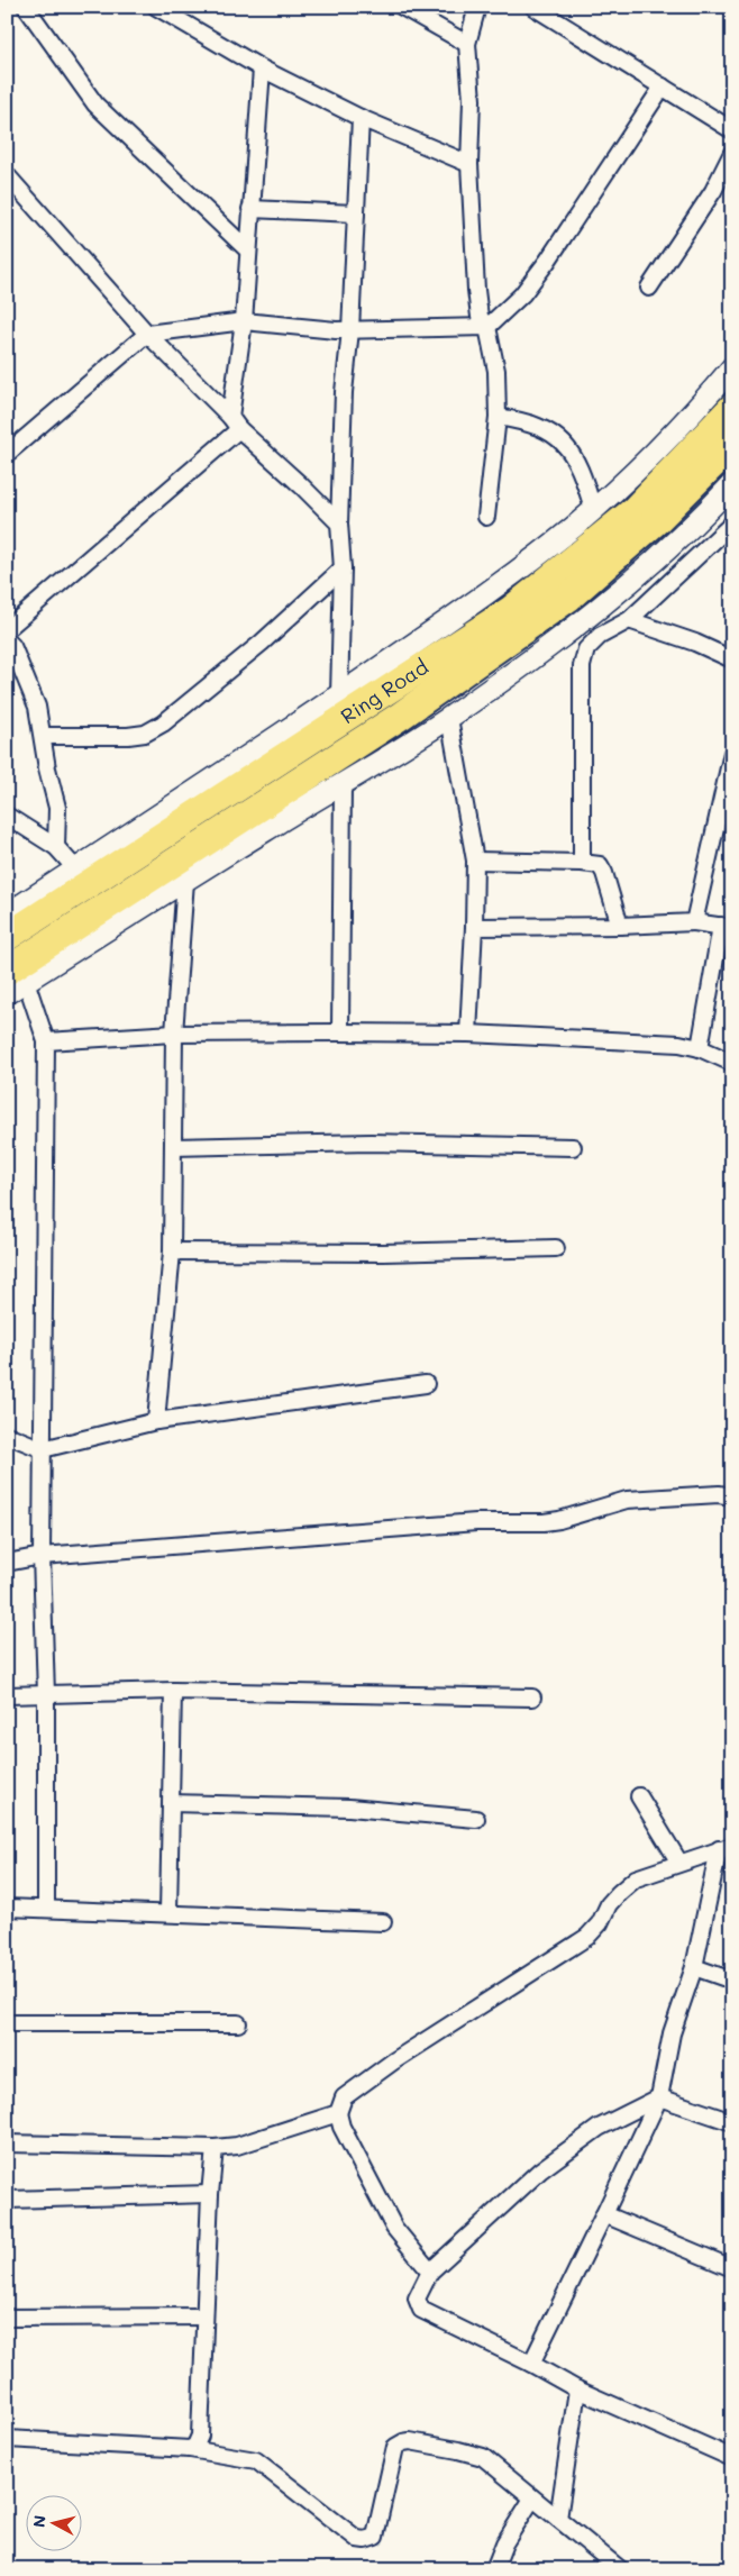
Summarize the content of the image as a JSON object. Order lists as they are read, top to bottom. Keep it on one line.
{"streets":{"highway":["Ring Road"]},"north":"left"}
